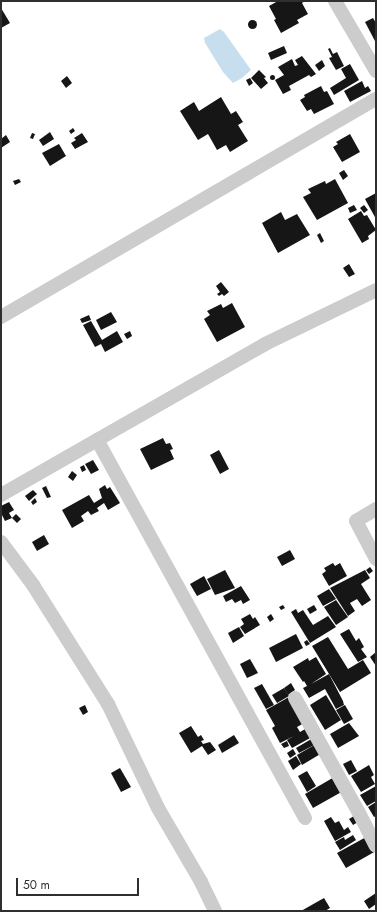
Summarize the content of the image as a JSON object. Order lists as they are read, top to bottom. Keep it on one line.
{"scale_bar":"50 m"}
